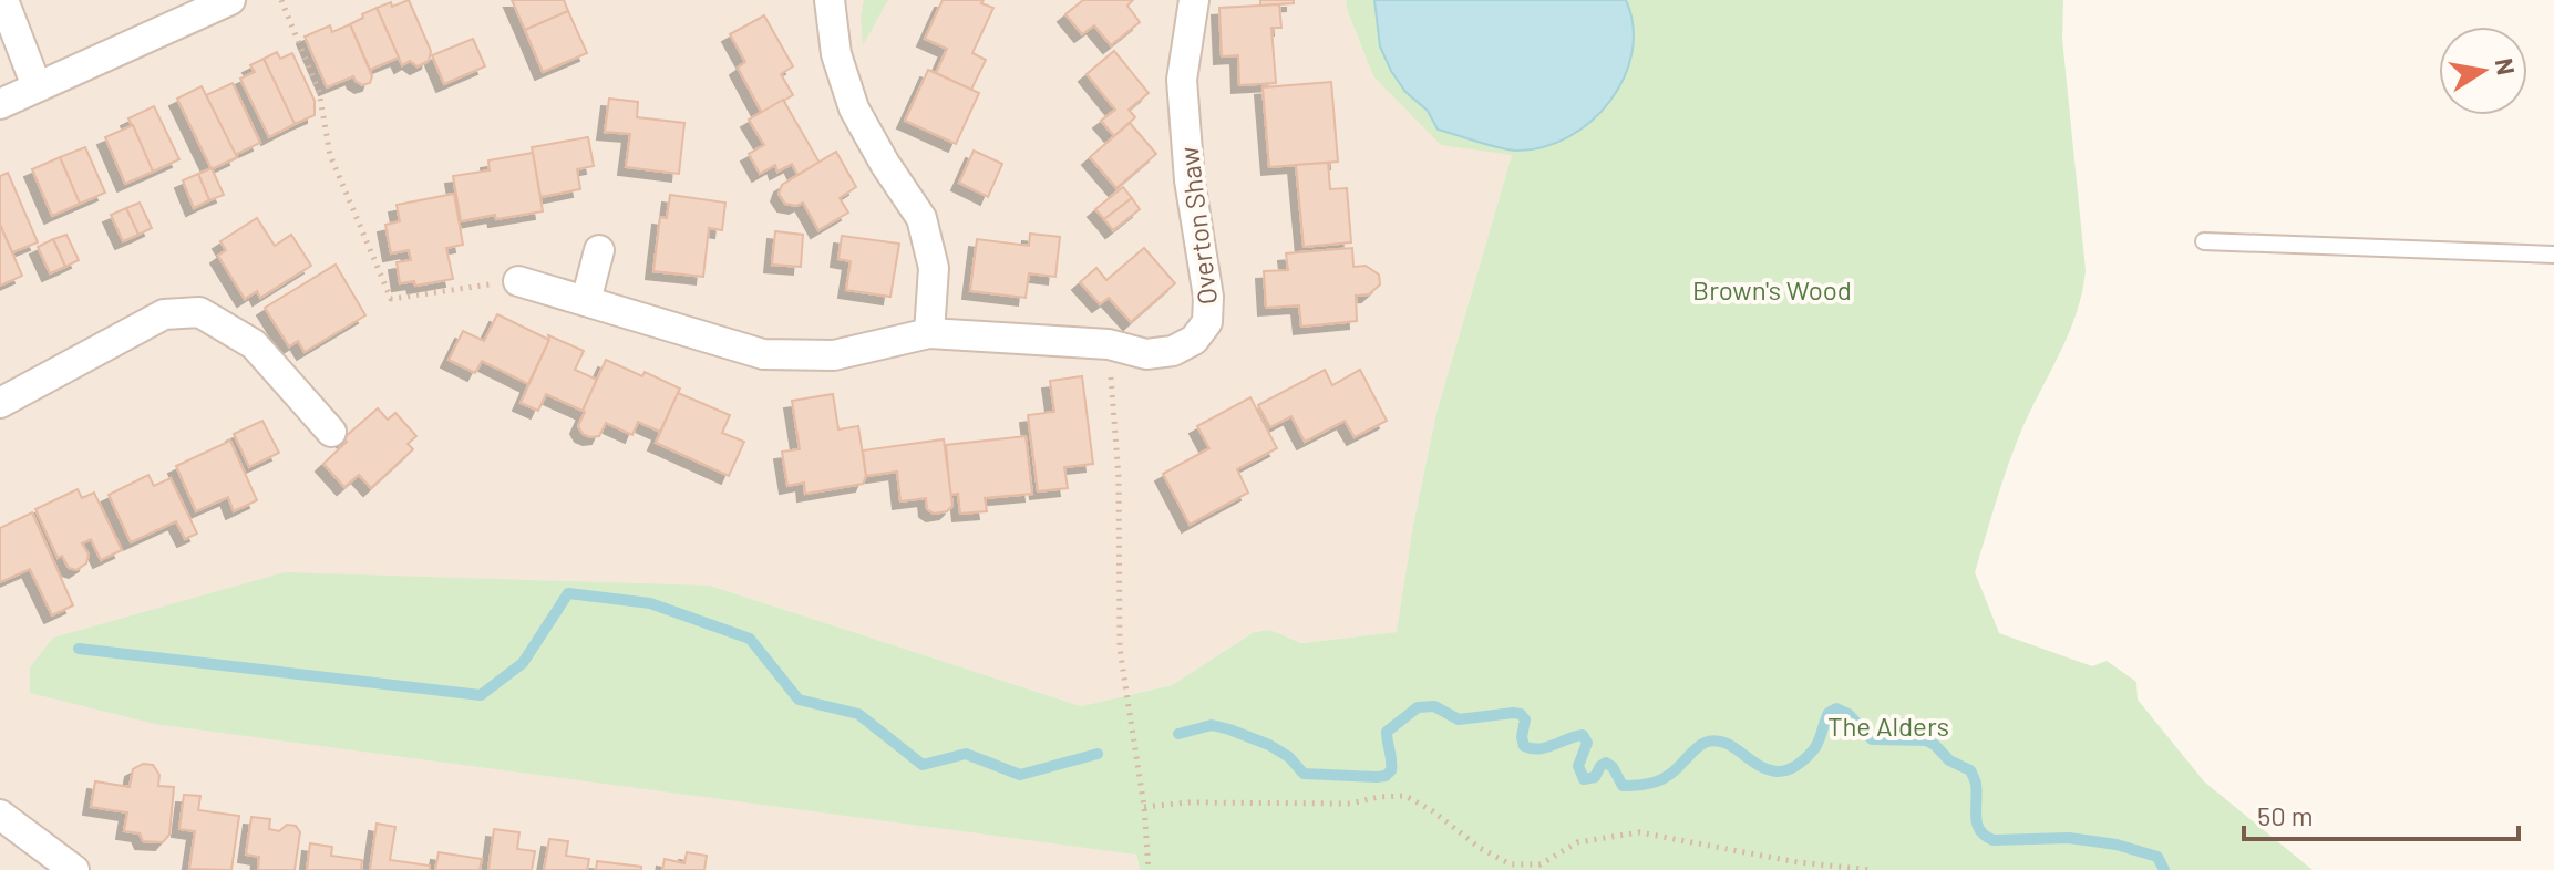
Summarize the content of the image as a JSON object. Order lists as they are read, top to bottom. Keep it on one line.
{"streets":{"street":["Overton Shaw"]},"parks":["Brown's Wood","The Alders"],"scale_bar":"50 m","north":"right"}
